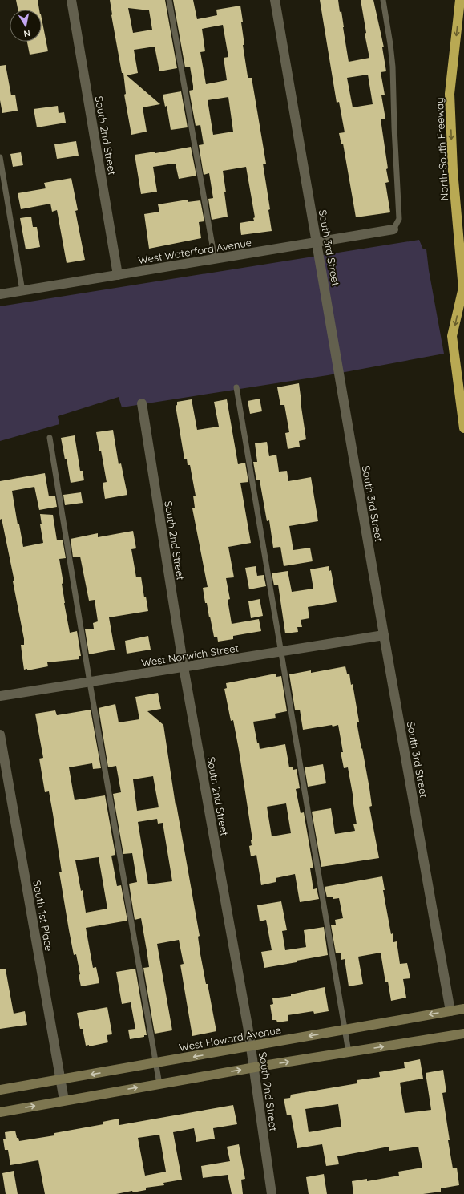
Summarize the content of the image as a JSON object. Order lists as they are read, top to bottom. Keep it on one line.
{"streets":{"highway":["North-South Freeway"],"main road":["West Howard Avenue"],"street":["South 2nd Street","South 3rd Street","West Waterford Avenue","West Norwich Street","South 1st Place"]},"crossings":[["South 2nd Street","West Waterford Avenue"],["South 2nd Street","West Norwich Street"],["South 2nd Street","West Howard Avenue"],["South 3rd Street","West Waterford Avenue"],["South 3rd Street","West Norwich Street"],["South 3rd Street","West Howard Avenue"],["South 1st Place","West Howard Avenue"]],"one_way":["North-South Freeway"],"north":"bottom"}
